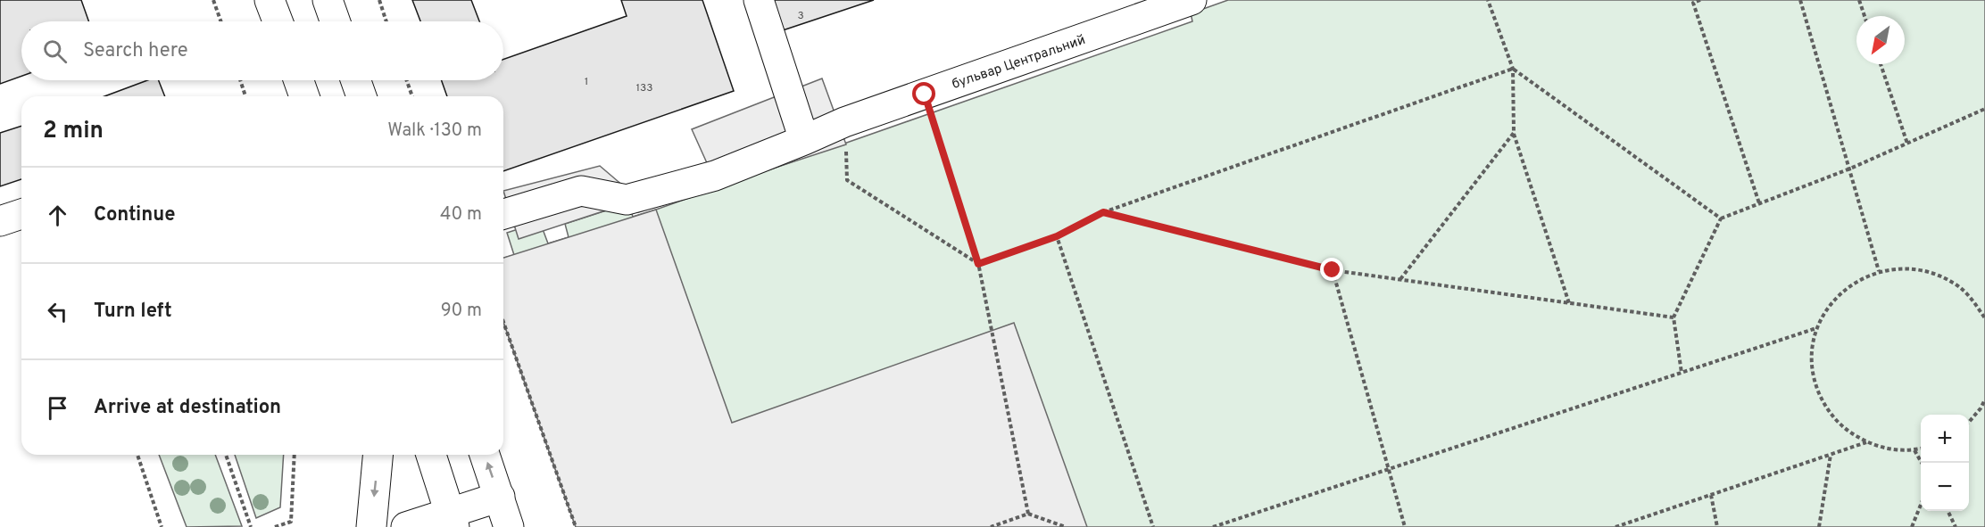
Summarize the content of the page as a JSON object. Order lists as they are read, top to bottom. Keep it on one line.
{"streets":{"street":["бульвар Центральний"]},"house_numbers":["3","1","133"],"north":"bottom left","page":{"search":"Search here","heading":["2 min","Walk · 130 m"],"list":[["Continue","40 m"],["Turn left","90 m"],"Arrive at destination"],"map_buttons":["+","−"]}}
